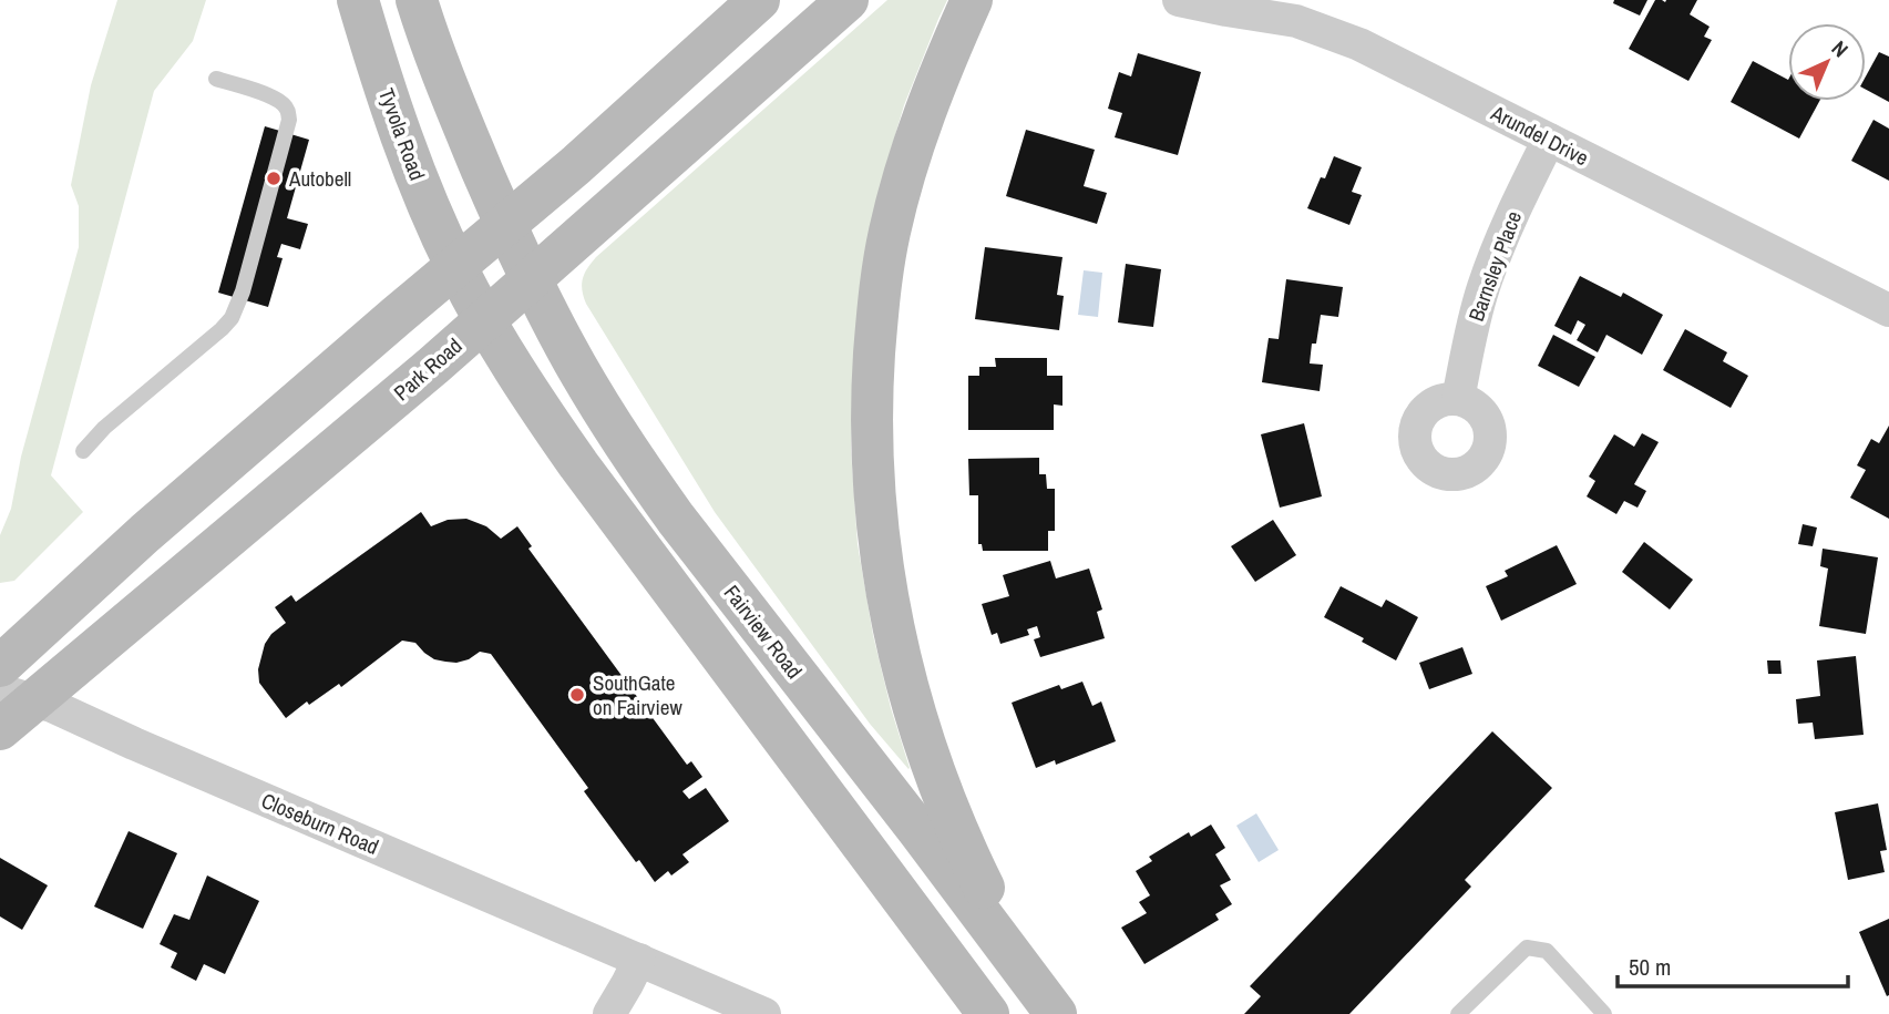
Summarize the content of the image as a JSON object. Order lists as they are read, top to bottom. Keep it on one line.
{"streets":{"main road":["Tyvola Road","Park Road","Fairview Road"],"street":["Arundel Drive","Barnsley Place","Closeburn Road"]},"crossings":[["Arundel Drive","Barnsley Place"],["Park Road","Fairview Road"],["Park Road","Closeburn Road"]],"places":["Autobell","SouthGate on Fairview"],"scale_bar":"50 m","north":"top right"}
